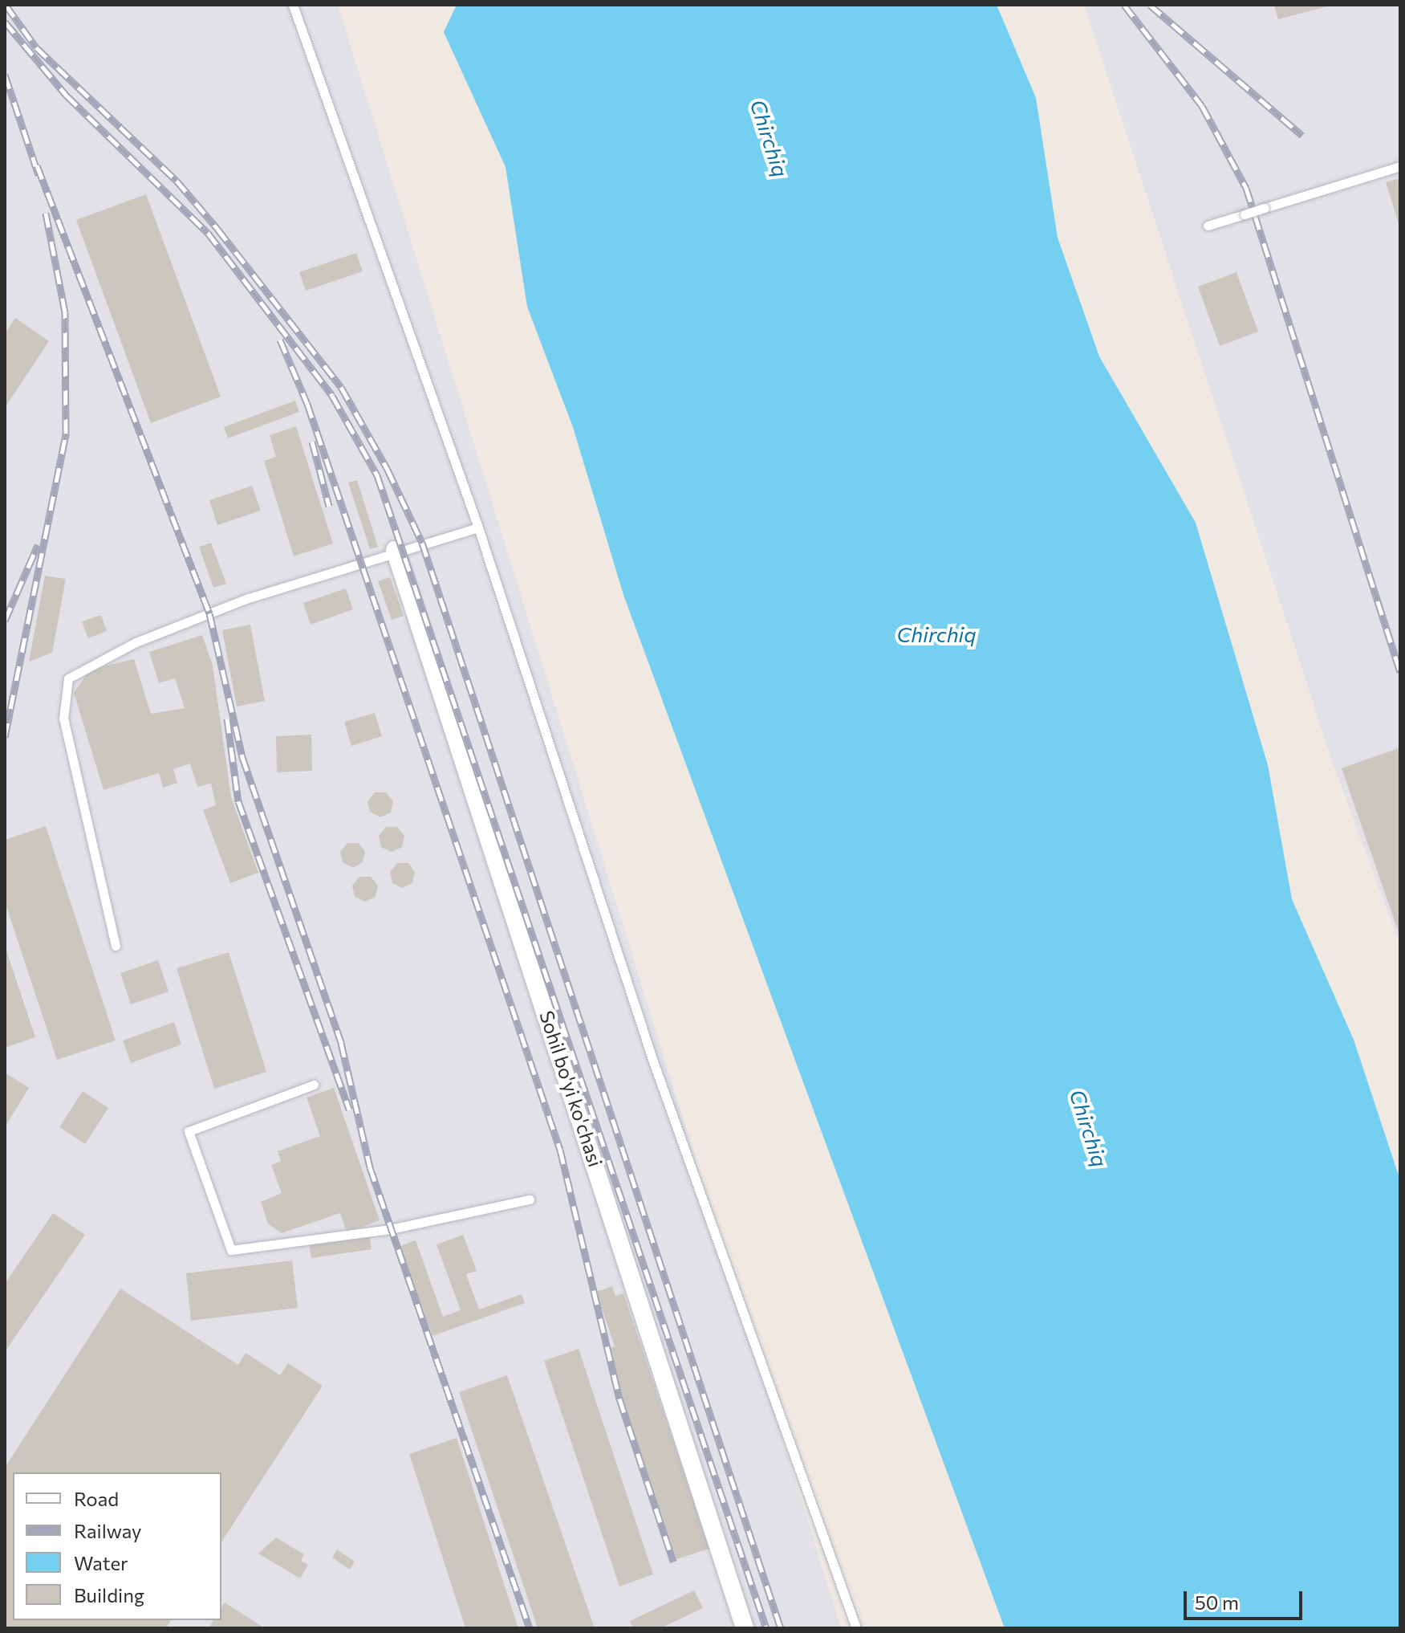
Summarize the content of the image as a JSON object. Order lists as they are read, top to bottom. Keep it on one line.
{"streets":{"street":["Sohil bo'yi ko'chasi"]},"water":["Chirchiq"],"legend":["Road","Railway","Water","Building"],"scale_bar":"50 m"}
